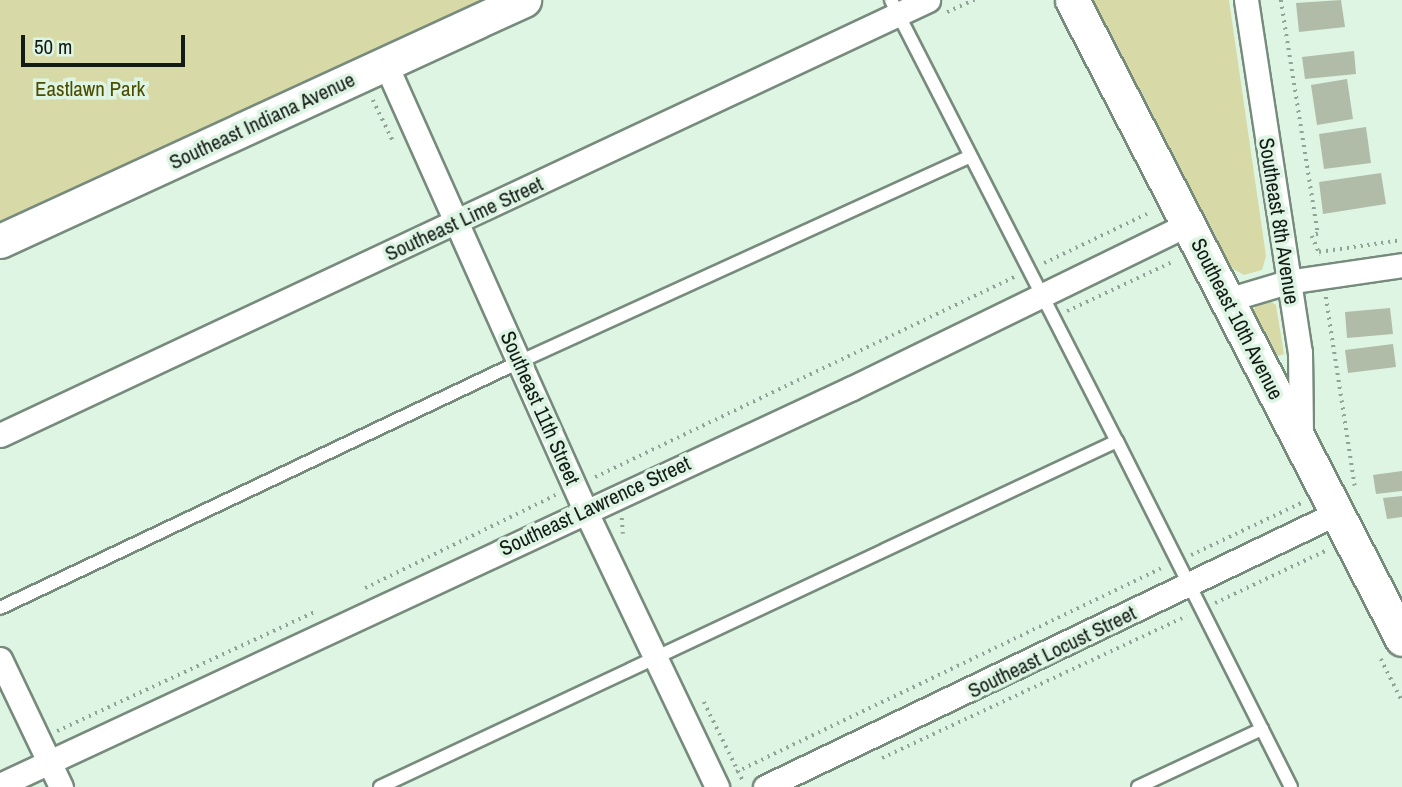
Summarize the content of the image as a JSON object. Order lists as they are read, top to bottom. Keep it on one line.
{"streets":{"main road":["Southeast Indiana Avenue","Southeast 10th Avenue"],"street":["Southeast Lime Street","Southeast 8th Avenue","Southeast 11th Street","Southeast Lawrence Street","Southeast Locust Street"]},"crossings":[["Southeast Indiana Avenue","Southeast 11th Street"],["Southeast Lime Street","Southeast 11th Street"],["Southeast 8th Avenue","Southeast 10th Avenue"],["Southeast 10th Avenue","Southeast Lawrence Street"],["Southeast 10th Avenue","Southeast Locust Street"],["Southeast 11th Street","Southeast Lawrence Street"]],"parks":["Eastlawn Park"],"scale_bar":"50 m"}
